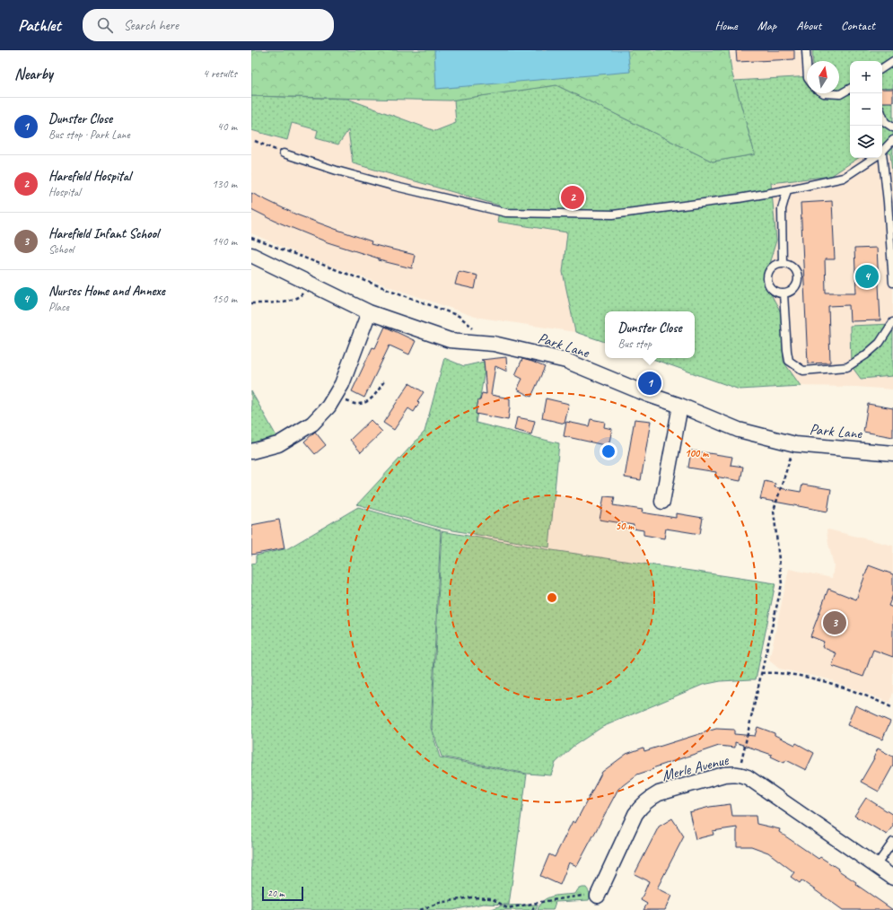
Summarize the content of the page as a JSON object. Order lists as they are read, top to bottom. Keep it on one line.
{"streets":{"street":["Park Lane","Merle Avenue"]},"scale_bar":"20 m","north":"top","page":{"header":"Pathlet","search":"Search here","nav":["Home","Map","About","Contact"],"heading":["Nearby","4 results"],"map_buttons":["+","−"],"list":[{"mark":"1","name":"Dunster Close","note":"Bus stop · Park Lane","value":"40 m"},{"mark":"2","name":"Harefield Hospital","note":"Hospital","value":"130 m"},{"mark":"3","name":"Harefield Infant School","note":"School","value":"140 m"},{"mark":"4","name":"Nurses Home and Annexe","note":"Place","value":"150 m"}],"pins":["2","4","1","3"],"popup":["Dunster Close","Bus stop"],"scale":"20 m"},"rings":["100 m","50 m"]}
